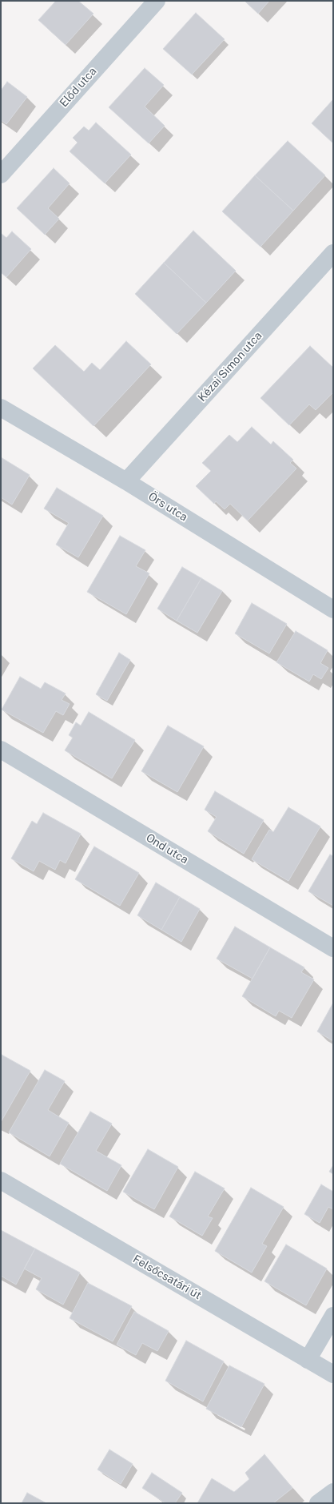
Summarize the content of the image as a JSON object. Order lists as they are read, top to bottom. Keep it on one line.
{"streets":{"street":["Előd utca","Kézai Simon utca","Örs utca","Ond utca","Felsőcsatári út"]},"crossings":[["Kézai Simon utca","Örs utca"]]}
